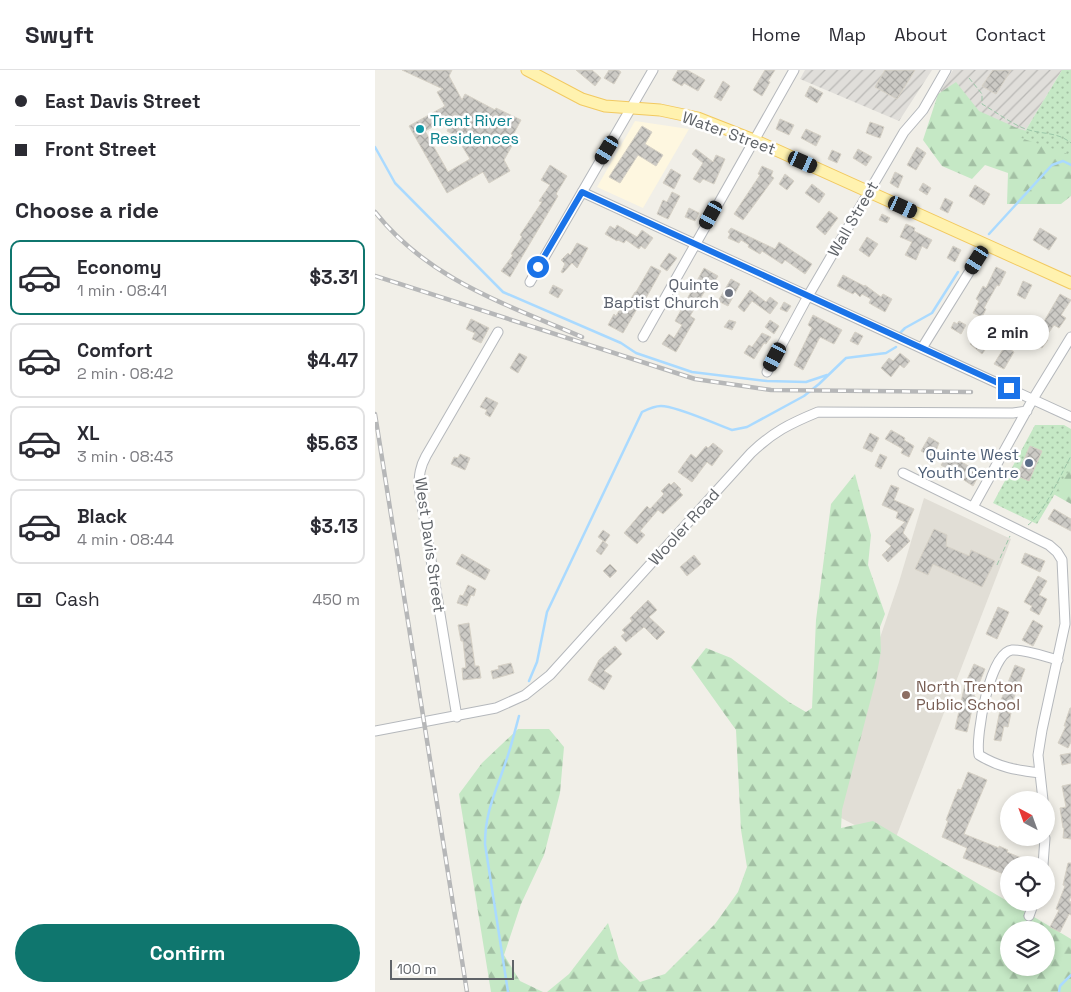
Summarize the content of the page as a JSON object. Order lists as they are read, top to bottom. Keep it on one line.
{"streets":{"main road":["Water Street"],"street":["Wall Street","Wooler Road","West Davis Street"]},"crossings":[["Water Street","Wall Street"],["Wooler Road","West Davis Street"]],"places":["Trent River Residences","Quinte Baptist Church","Quinte West Youth Centre","North Trenton Public School"],"scale_bar":"100 m","north":"top left","page":{"header":"Swyft","nav":["Home","Map","About","Contact"],"banner":["East Davis Street","Front Street"],"heading":"Choose a ride","list":[{"name":"Economy","note":"1 min · 08:41","value":"$3.31"},{"name":"Comfort","note":"2 min · 08:42","value":"$4.47"},{"name":"XL","note":"3 min · 08:43","value":"$5.63"},{"name":"Black","note":"4 min · 08:44","value":"$3.13"}],"bubble":"2 min","pay":["Cash","450 m"],"buttons":"Confirm","scale":"100 m"}}
